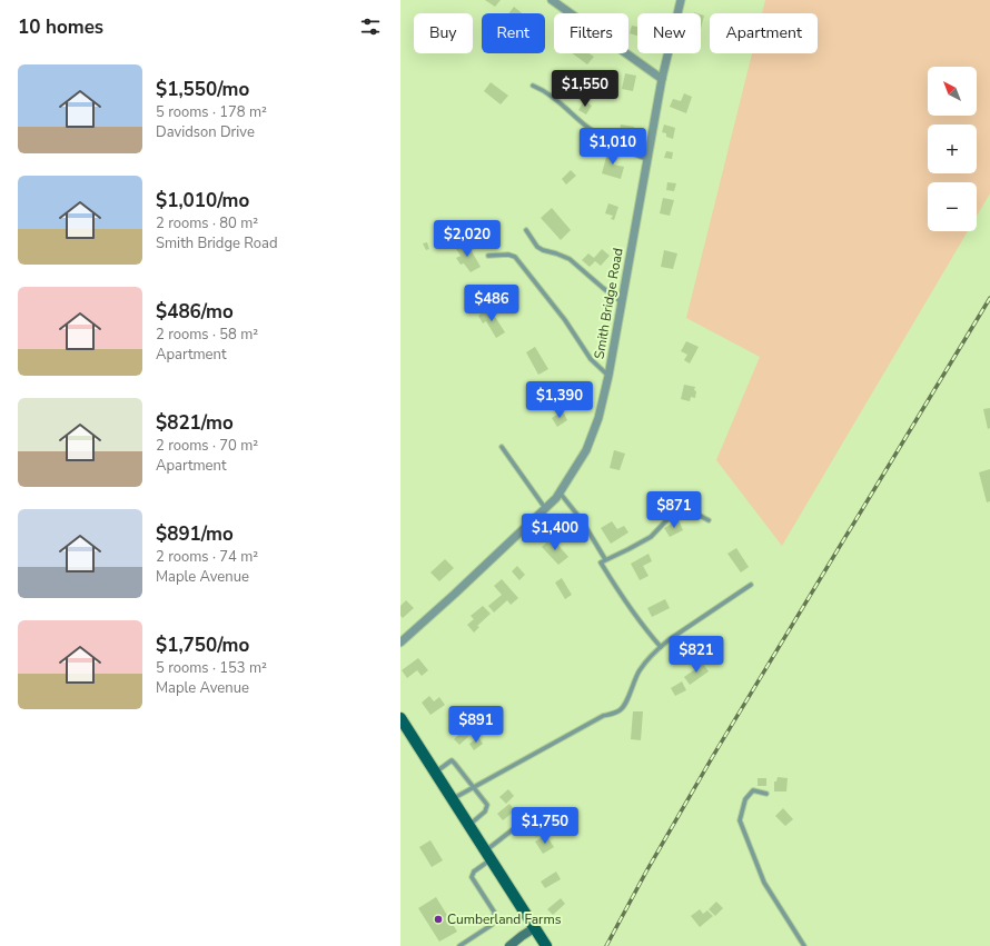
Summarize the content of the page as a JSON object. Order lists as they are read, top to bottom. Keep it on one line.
{"streets":{"street":["Smith Bridge Road"]},"places":["Cumberland Farms"],"north":"top left","page":{"heading":"10 homes","chip":["Buy","Rent","Filters","New","Apartment"],"list":[{"name":"$1,550/mo","note":"5 rooms · 178 m² · Davidson Drive"},{"name":"$1,010/mo","note":"2 rooms · 80 m² · Smith Bridge Road"},{"name":"$486/mo","note":"2 rooms · 58 m² · Apartment"},{"name":"$821/mo","note":"2 rooms · 70 m² · Apartment"},{"name":"$891/mo","note":"2 rooms · 74 m² · Maple Avenue"},{"name":"$1,750/mo","note":"5 rooms · 153 m² · Maple Avenue"}],"map_buttons":["+","−"],"price":["$1,550","$1,010","$2,020","$486","$1,390","$871","$1,400","$821","$891","$1,750"]}}
